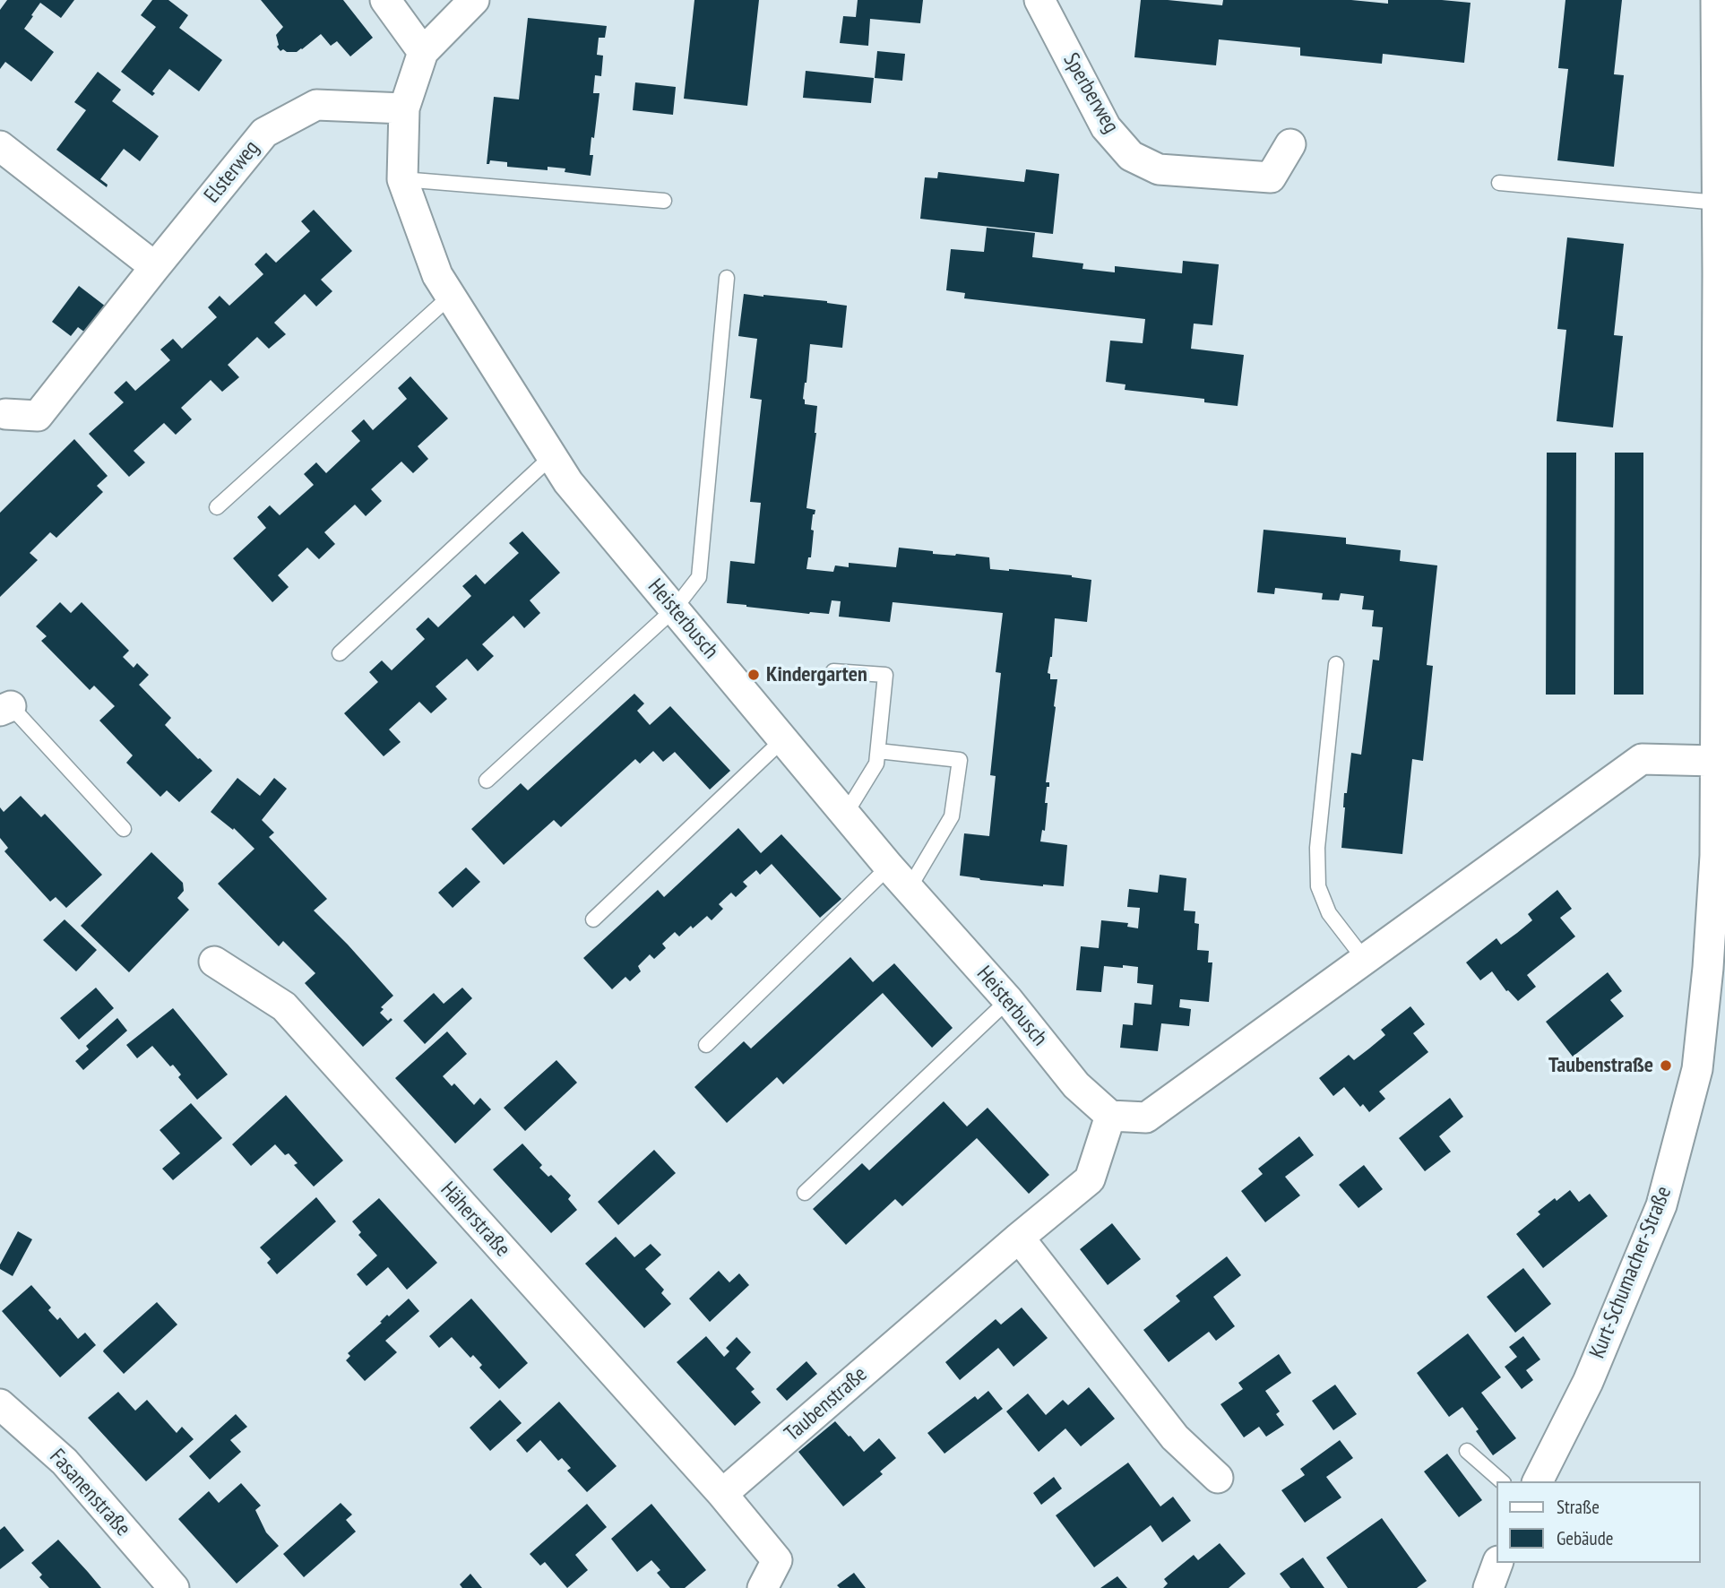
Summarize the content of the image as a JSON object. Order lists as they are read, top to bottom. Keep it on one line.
{"streets":{"street":["Sperberweg","Elsterweg","Heisterbusch","Häherstraße","Kurt-Schumacher-Straße","Taubenstraße","Fasanenstraße"]},"crossings":[["Elsterweg","Heisterbusch"],["Heisterbusch","Taubenstraße"],["Häherstraße","Taubenstraße"]],"places":["Kindergarten","Taubenstraße"],"legend":["Straße","Gebäude"]}
